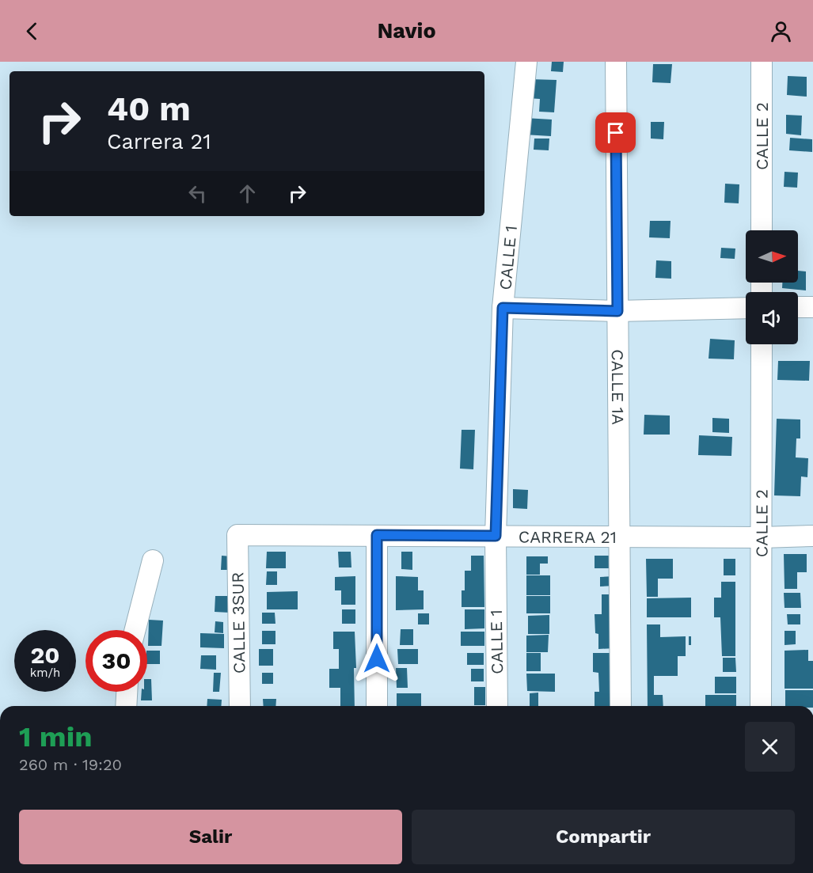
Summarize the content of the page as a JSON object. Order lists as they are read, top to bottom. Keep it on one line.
{"streets":{"street":["CALLE 2","CALLE 1","CALLE 1A","CARRERA 21","CALLE 3SUR"]},"crossings":[["CALLE 2","CARRERA 21"],["CALLE 1","CARRERA 21"],["CALLE 1A","CARRERA 21"],["CARRERA 21","CALLE 3SUR"]],"north":"right","page":{"header":"Navio","turn":["40 m","Carrera 21"],"speed":"20 km/h","limit":"30","heading":["1 min","260 m · 19:20"],"buttons":["Salir","Compartir"]}}
